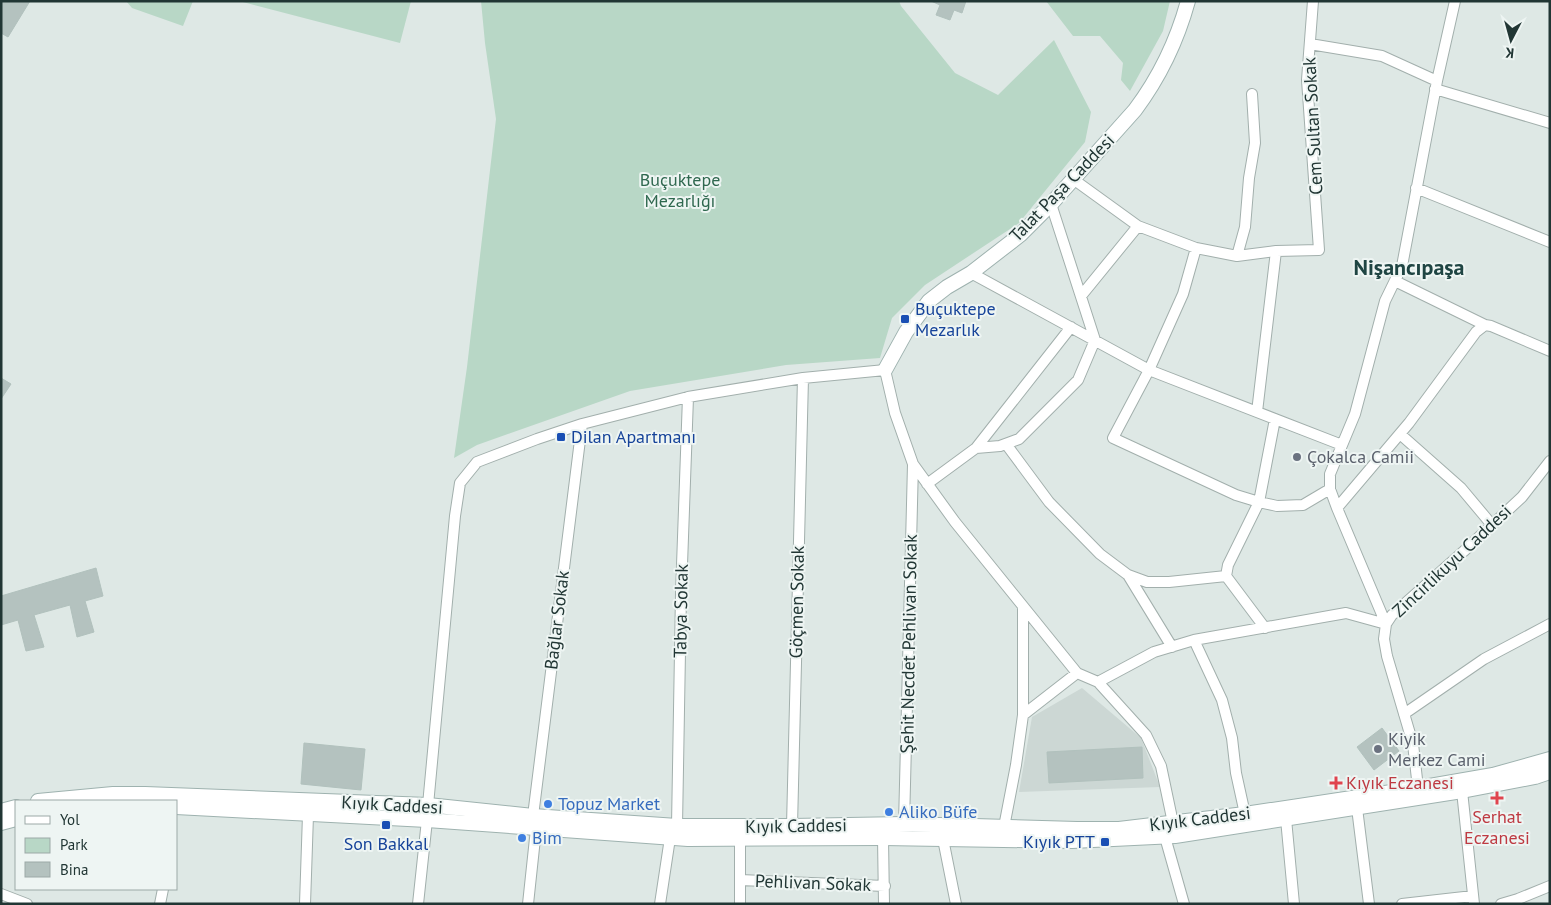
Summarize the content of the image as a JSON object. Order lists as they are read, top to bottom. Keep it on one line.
{"streets":{"main road":["Talat Paşa Caddesi","Kıyık Caddesi"],"street":["Cem Sultan Sokak","Zincirlikuyu Caddesi","Göçmen Sokak","Tabya Sokak","Bağlar Sokak","Şehit Necdet Pehlivan Sokak","Pehlivan Sokak"]},"crossings":[["Zincirlikuyu Caddesi","Kıyık Caddesi"],["Göçmen Sokak","Kıyık Caddesi"],["Tabya Sokak","Kıyık Caddesi"],["Bağlar Sokak","Kıyık Caddesi"],["Şehit Necdet Pehlivan Sokak","Kıyık Caddesi"]],"districts":["Nişancıpaşa"],"parks":["Buçuktepe Mezarlığı"],"places":{"transit":["Buçuktepe Mezarlık","Dilan Apartmanı","Son Bakkal","Kıyık PTT"],"other":["Çokalca Camii","Kiyik Merkez Cami","Topuz Market","Aliko Büfe","Bim"],"health":["Kıyık Eczanesi","Serhat Eczanesi"]},"legend":["Yol","Park","Bina"],"north":"bottom"}
